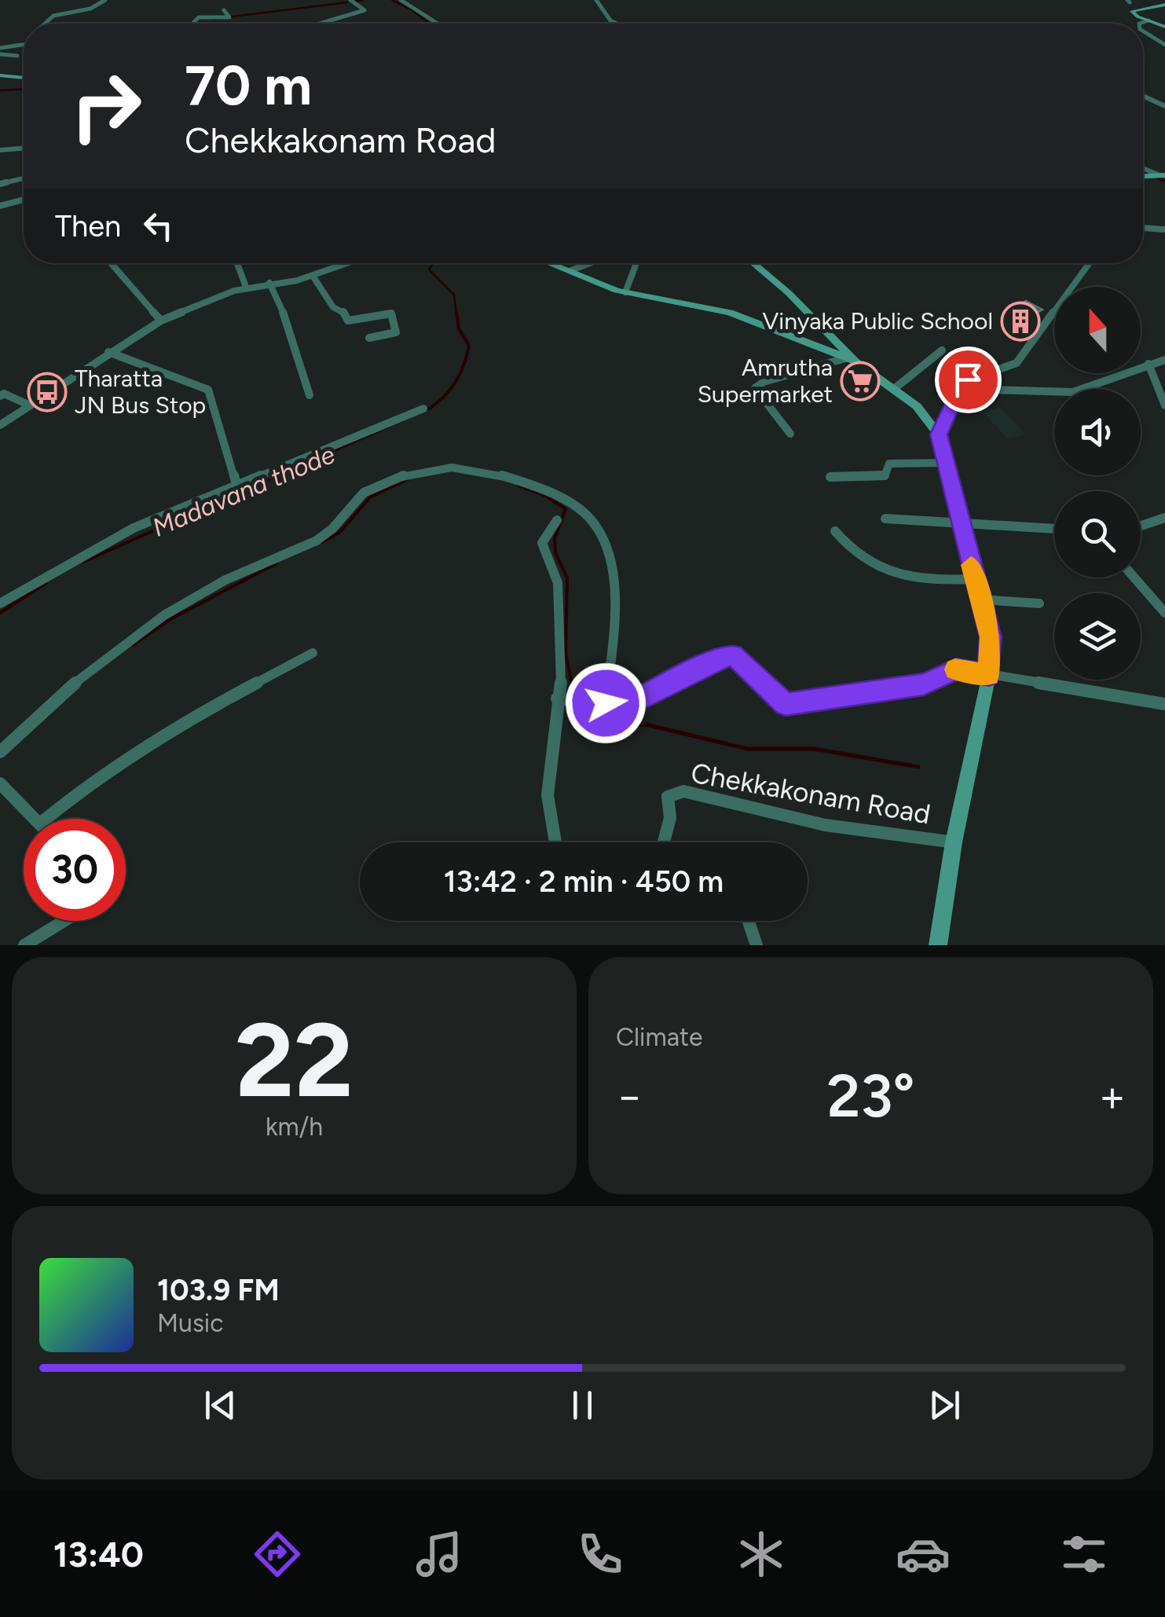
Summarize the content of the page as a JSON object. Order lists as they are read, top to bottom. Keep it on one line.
{"streets":{"street":["Chekkakonam Road"]},"water":["Madavana thode"],"places":{"building":["Vinyaka Public School"],"supermarket":["Amrutha Supermarket"],"bus stop":["Tharatta JN Bus Stop"]},"north":"top","page":{"turn":["70 m","Chekkakonam Road"],"then":"Then","limit":"30","trip":"13:42 · 2 min · 450 m","tile":[["22","km/h"],"Climate"],"heat":["−","23°","+"],"song":["103.9 FM","Music"],"tabs":"13:40"}}
